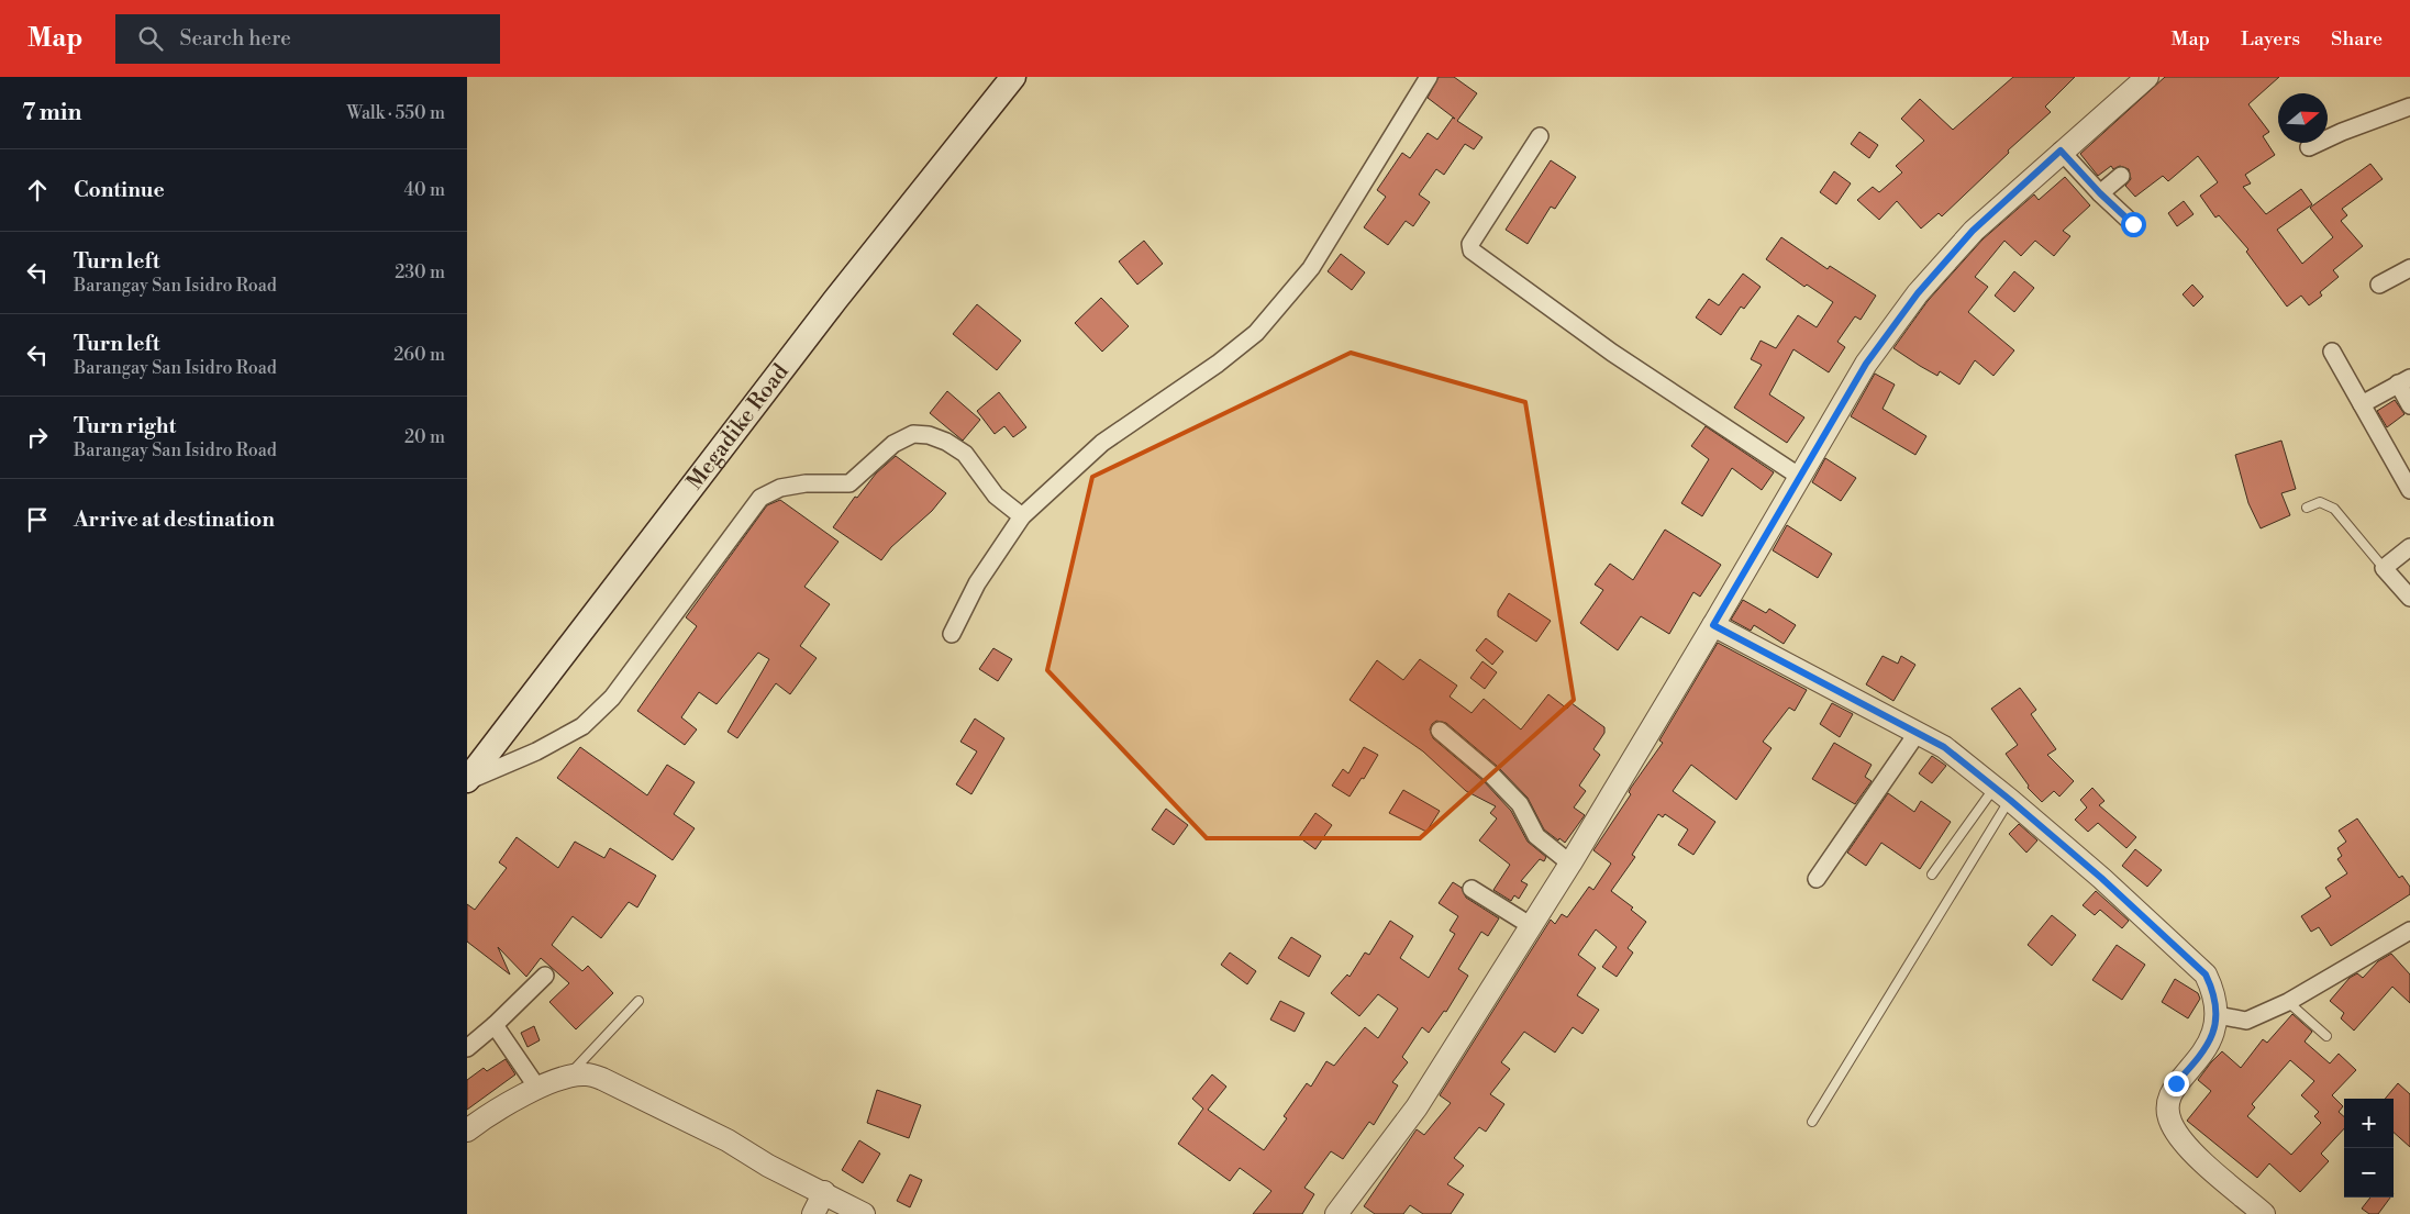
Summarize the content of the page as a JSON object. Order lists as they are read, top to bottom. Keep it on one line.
{"streets":{"main road":["Megadike Road"]},"north":"right","page":{"header":"Map","search":"Search here","nav":["Map","Layers","Share"],"heading":["7 min","Walk · 550 m"],"list":[["Continue","40 m"],["Turn left","Barangay San Isidro Road","230 m"],["Turn left","Barangay San Isidro Road","260 m"],["Turn right","Barangay San Isidro Road","20 m"],"Arrive at destination"],"map_buttons":["+","−"]}}
